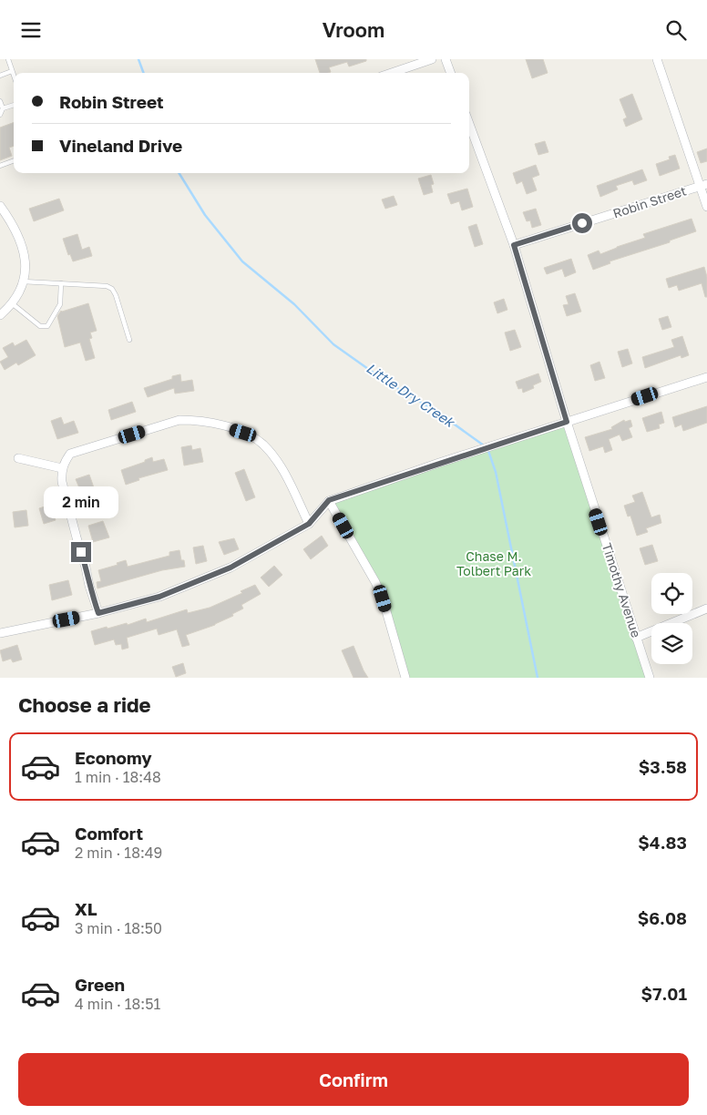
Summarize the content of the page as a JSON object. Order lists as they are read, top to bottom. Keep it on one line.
{"streets":{"street":["Robin Street","Timothy Avenue"]},"crossings":[["Robin Street","Timothy Avenue"]],"water":["Little Dry Creek"],"parks":["Chase M. Tolbert Park"],"page":{"header":"Vroom","banner":["Robin Street","Vineland Drive"],"bubble":"2 min","heading":"Choose a ride","list":[{"name":"Economy","note":"1 min · 18:48","value":"$3.58"},{"name":"Comfort","note":"2 min · 18:49","value":"$4.83"},{"name":"XL","note":"3 min · 18:50","value":"$6.08"},{"name":"Green","note":"4 min · 18:51","value":"$7.01"}],"buttons":"Confirm"}}
